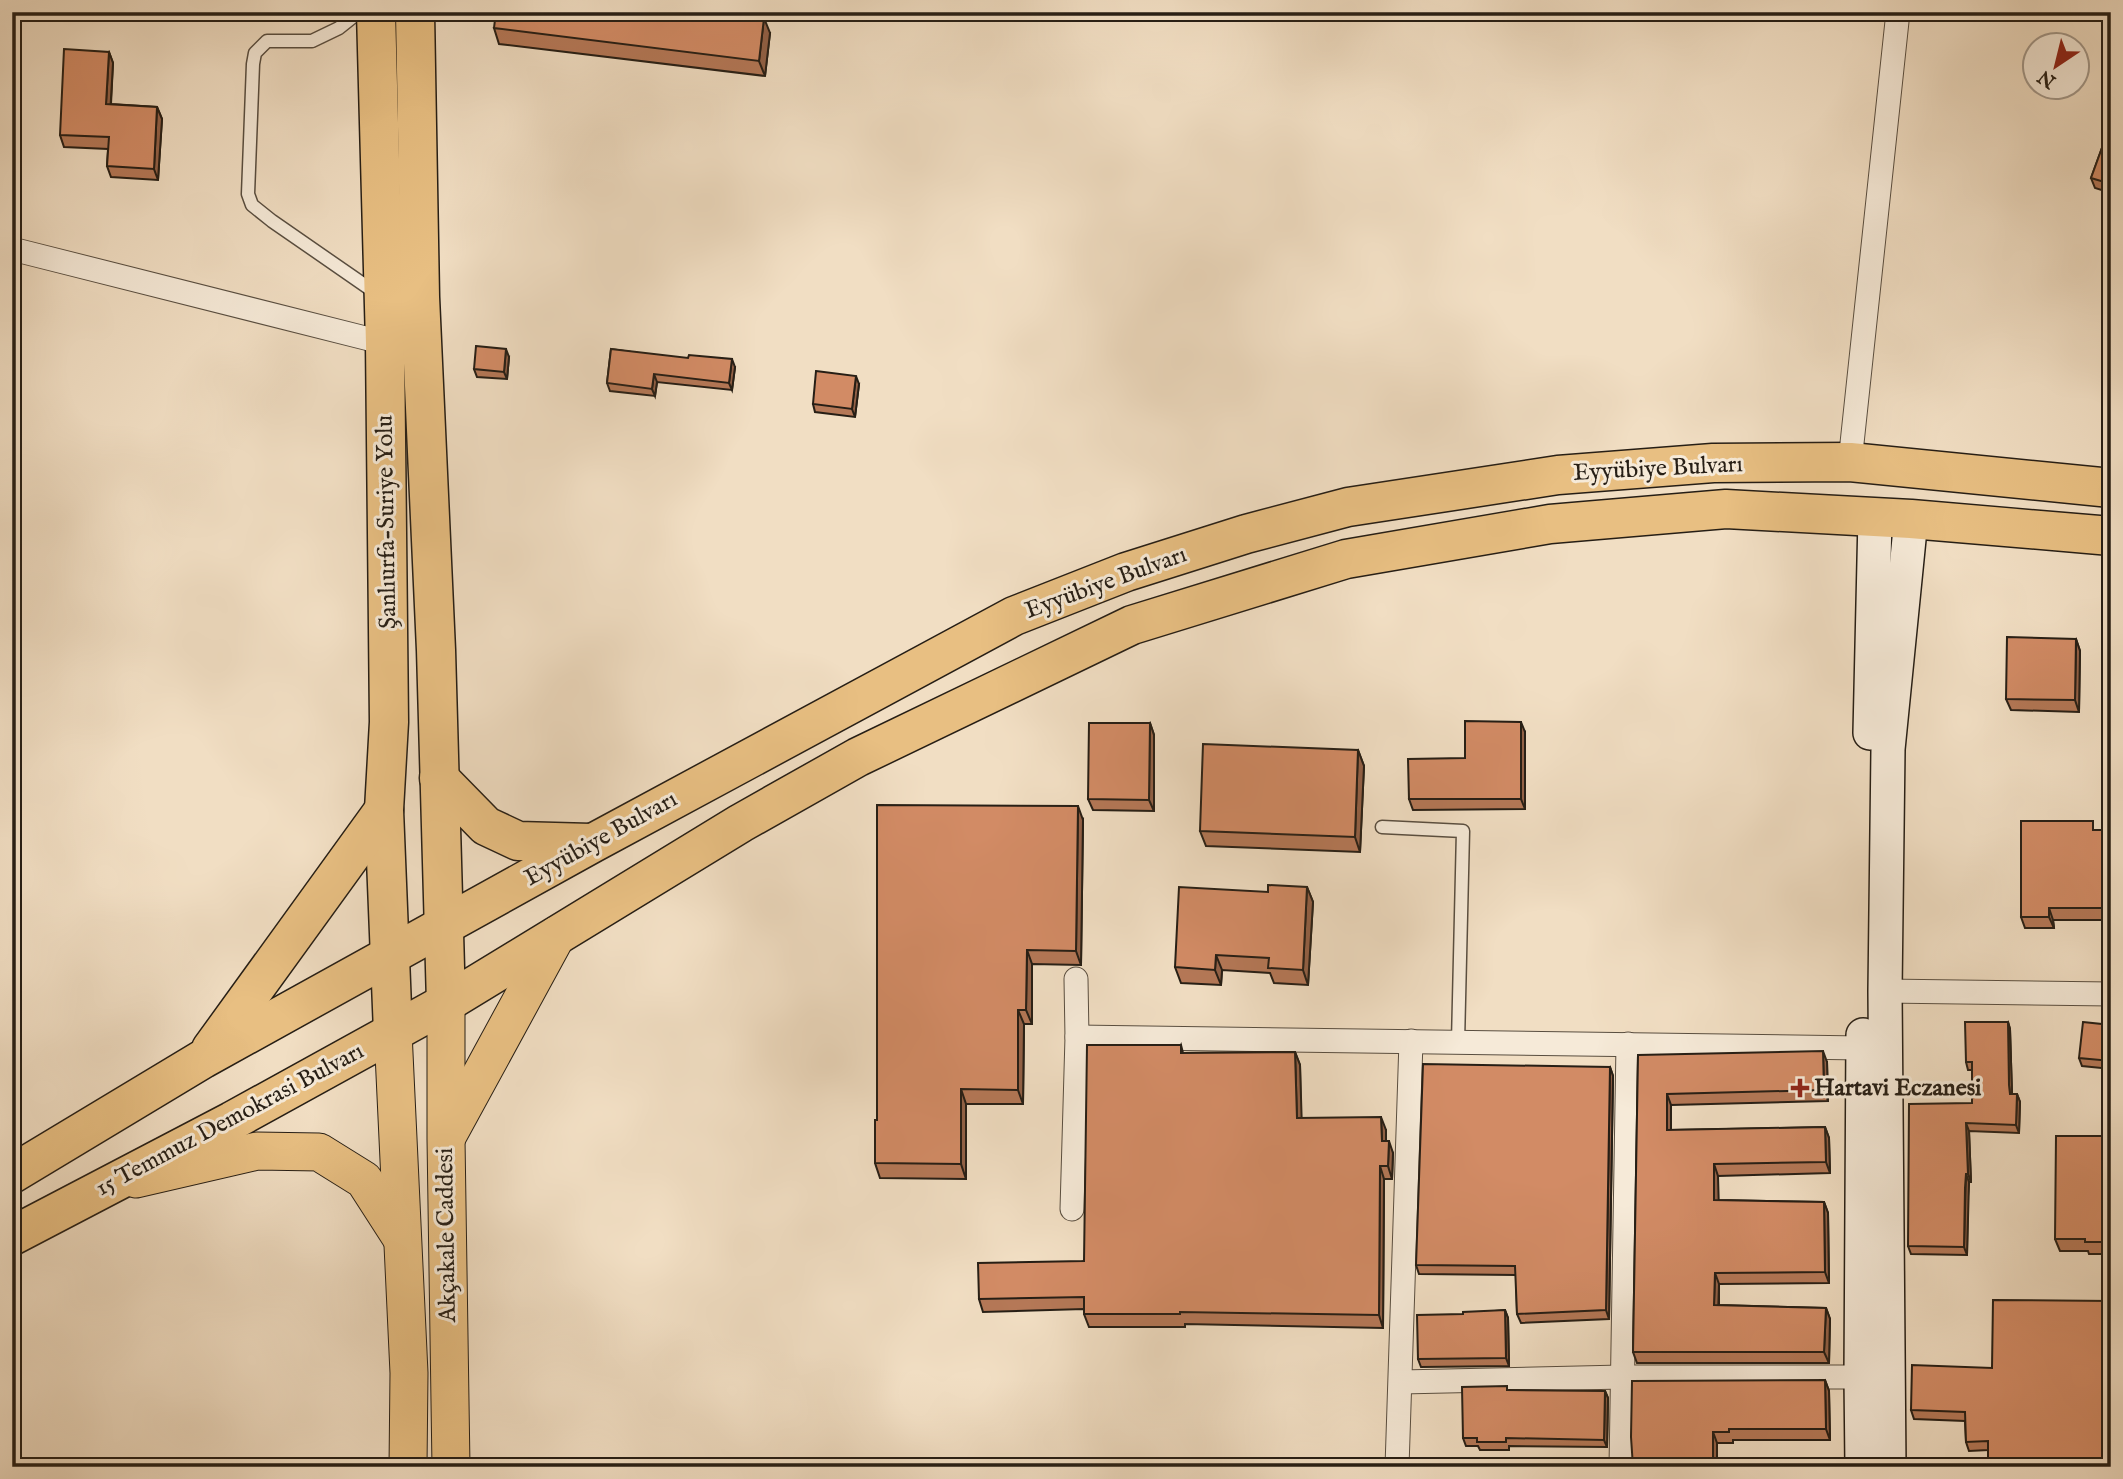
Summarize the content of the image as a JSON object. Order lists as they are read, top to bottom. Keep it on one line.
{"streets":{"highway":["Eyyübiye Bulvarı","Şanlıurfa-Suriye Yolu","15 Temmuz Demokrasi Bulvarı"],"main road":["Akçakale Caddesi"]},"crossings":[["Eyyübiye Bulvarı","Şanlıurfa-Suriye Yolu"],["Eyyübiye Bulvarı","15 Temmuz Demokrasi Bulvarı"],["Eyyübiye Bulvarı","Akçakale Caddesi"],["Şanlıurfa-Suriye Yolu","15 Temmuz Demokrasi Bulvarı"],["Şanlıurfa-Suriye Yolu","Akçakale Caddesi"],["15 Temmuz Demokrasi Bulvarı","Akçakale Caddesi"]],"places":{"health":["Hartavi Eczanesi"]},"north":"bottom left"}
